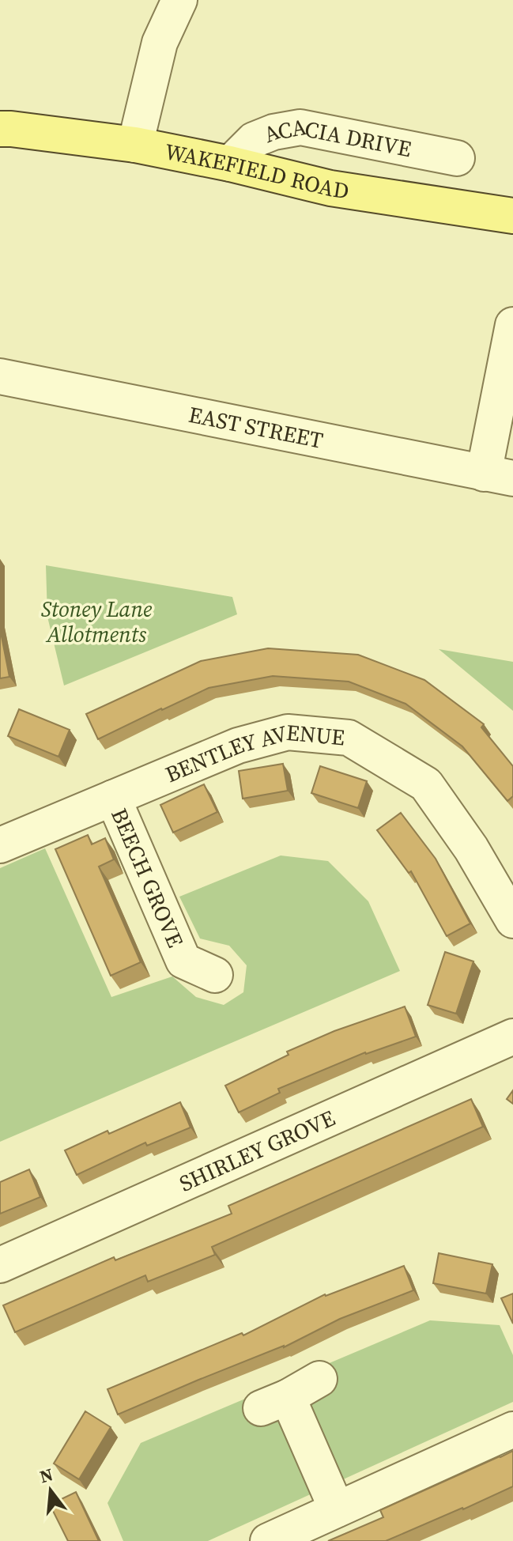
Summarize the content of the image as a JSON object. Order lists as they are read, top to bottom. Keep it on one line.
{"streets":{"main road":["WAKEFIELD ROAD"],"street":["ACACIA DRIVE","EAST STREET","BENTLEY AVENUE","BEECH GROVE","SHIRLEY GROVE"]},"crossings":[["ACACIA DRIVE","WAKEFIELD ROAD"],["BENTLEY AVENUE","BEECH GROVE"]],"parks":["Stoney Lane Allotments"],"north":"top"}
